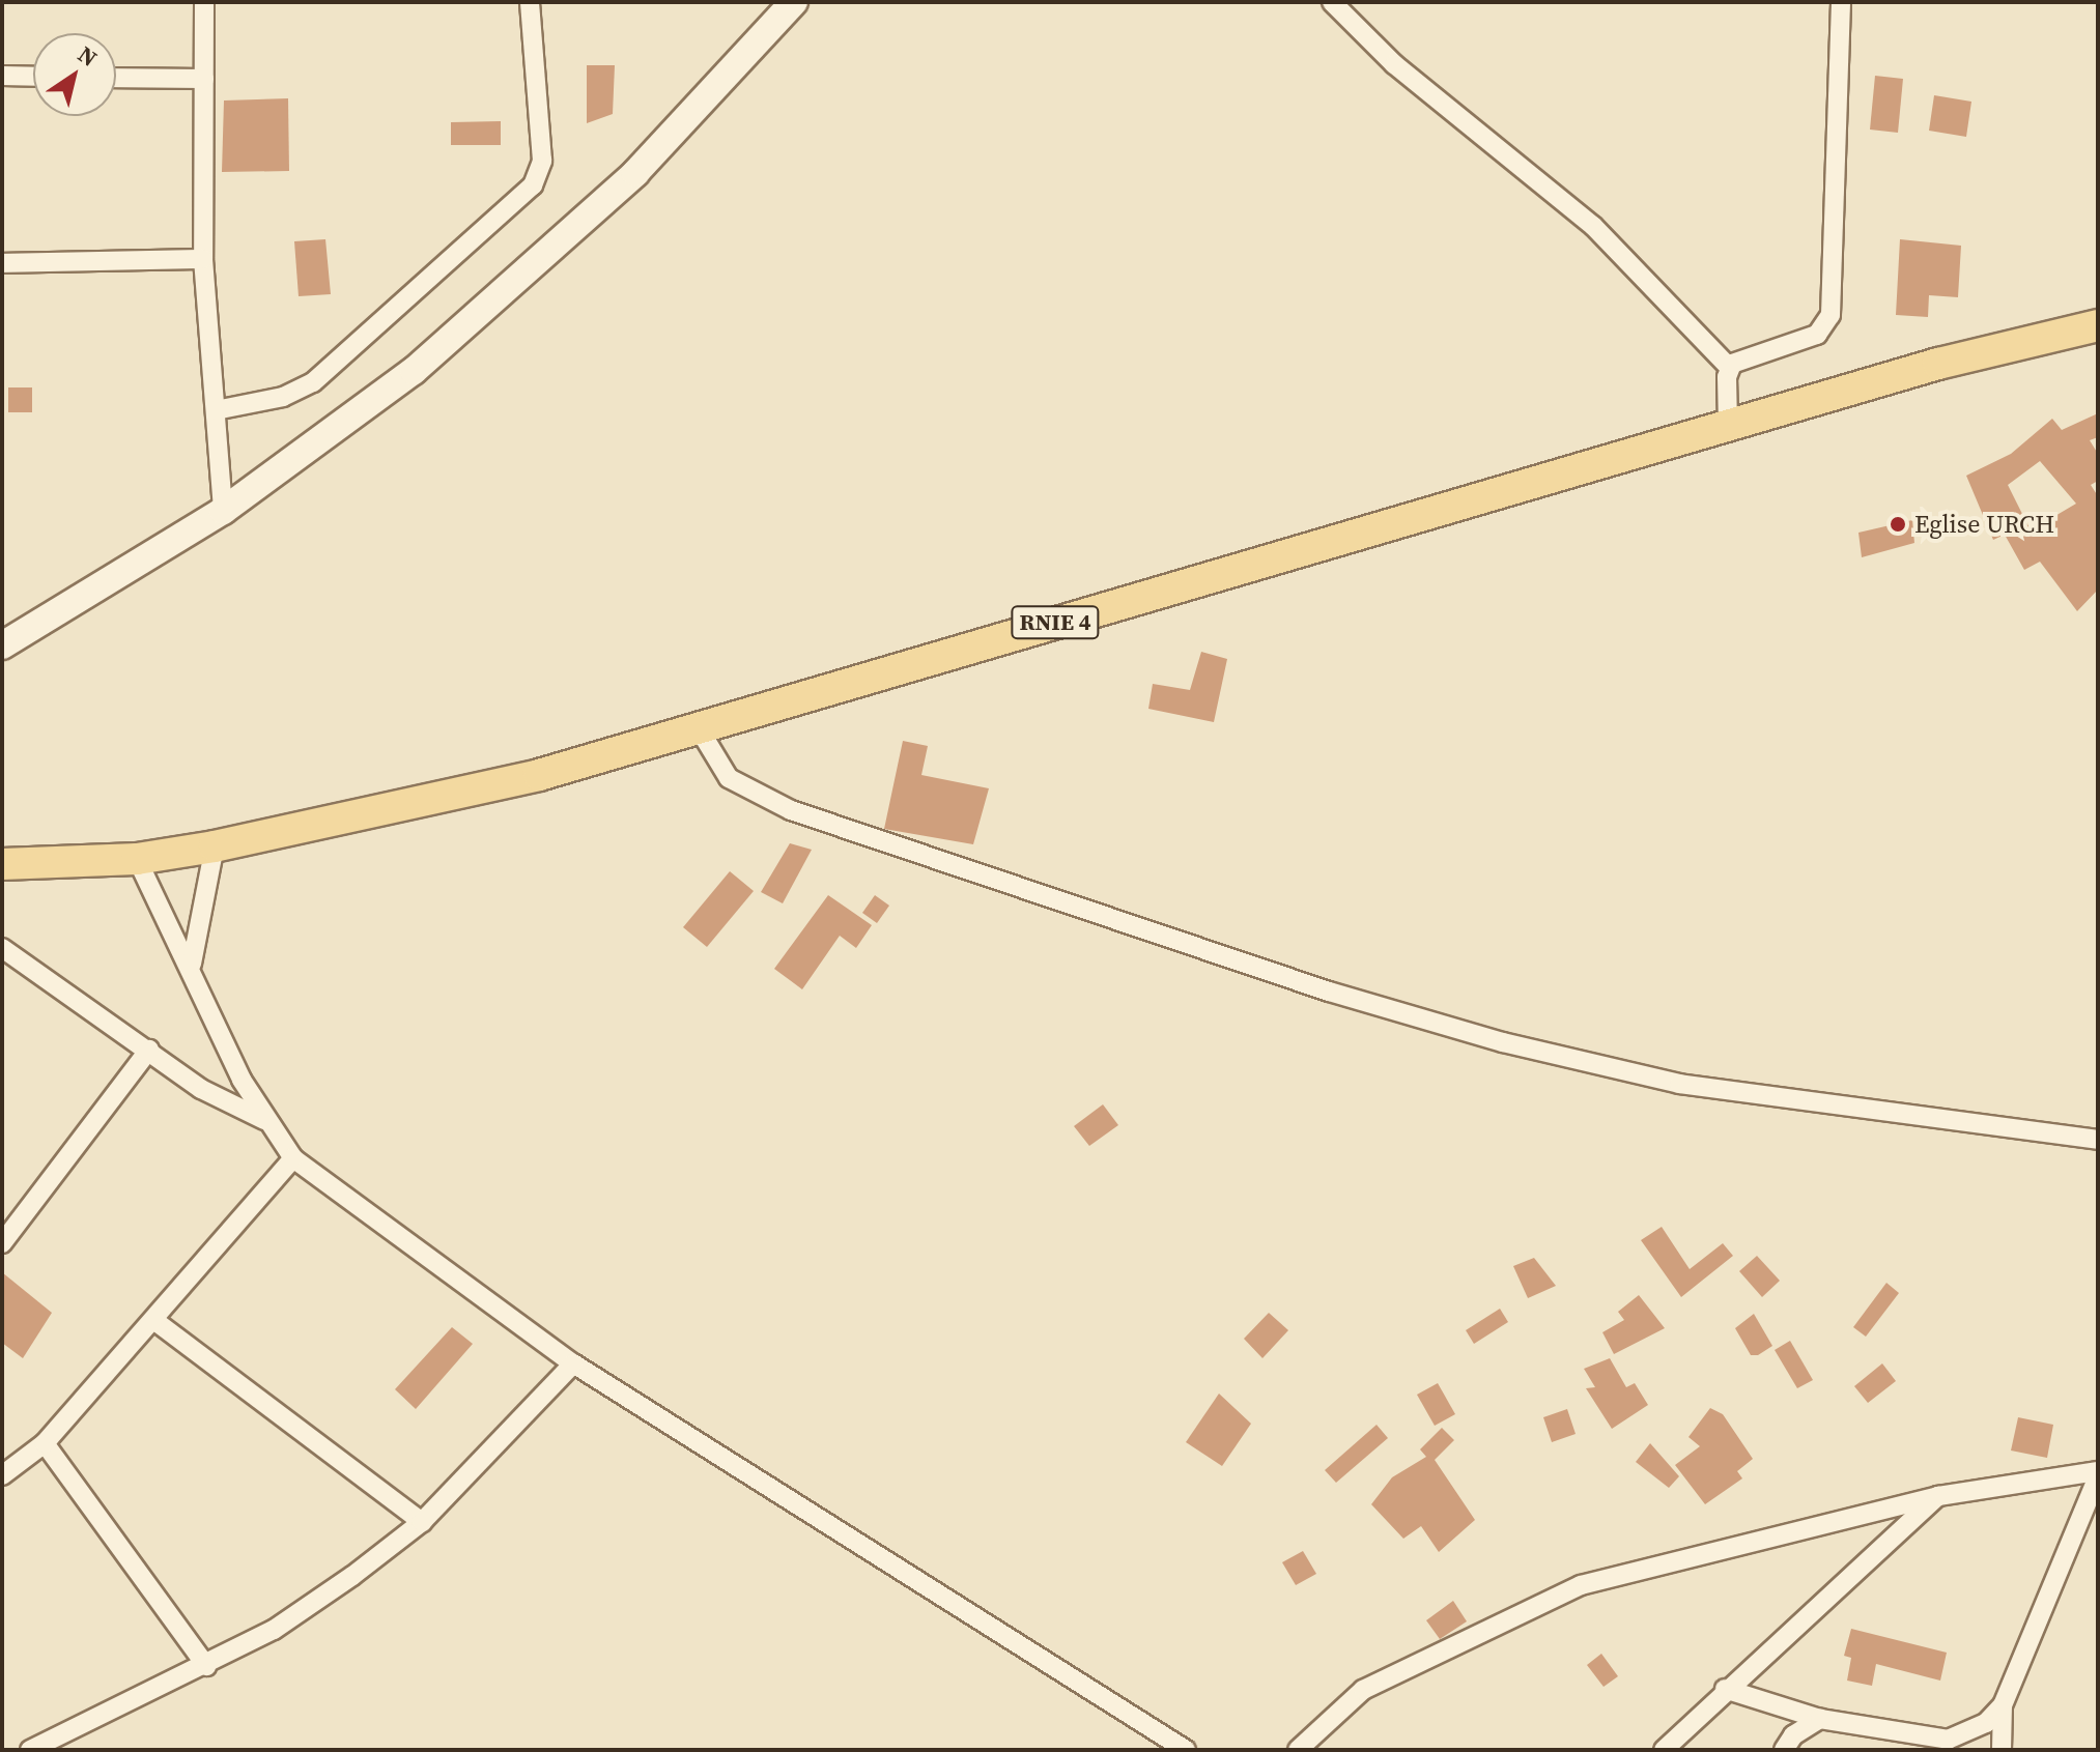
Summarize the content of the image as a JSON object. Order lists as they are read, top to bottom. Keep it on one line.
{"streets":{"main road":["RNIE 4"]},"places":["Eglise URCH"],"north":"top right"}
